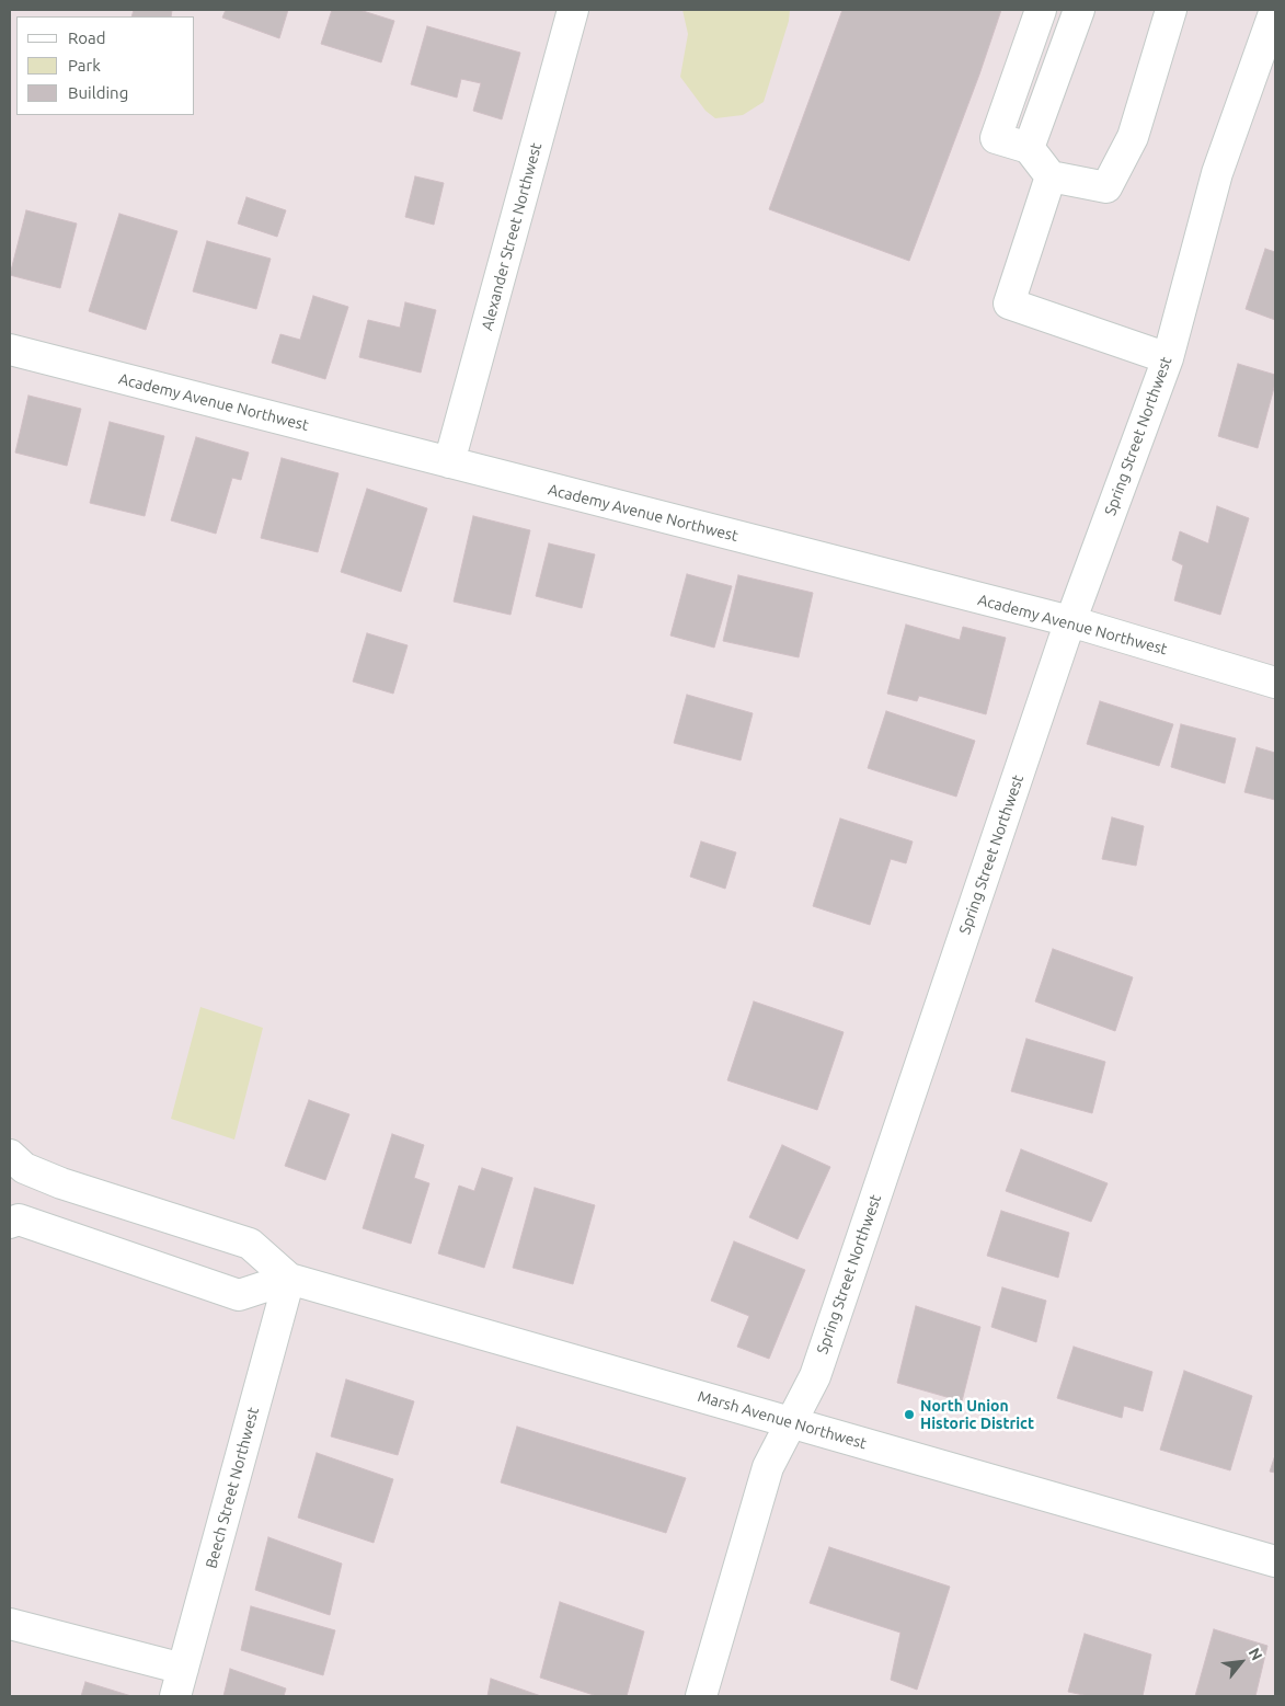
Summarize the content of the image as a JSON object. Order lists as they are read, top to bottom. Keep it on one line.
{"streets":{"street":["Alexander Street Northwest","Academy Avenue Northwest","Spring Street Northwest","Marsh Avenue Northwest","Beech Street Northwest"]},"crossings":[["Alexander Street Northwest","Academy Avenue Northwest"],["Academy Avenue Northwest","Spring Street Northwest"],["Spring Street Northwest","Marsh Avenue Northwest"],["Marsh Avenue Northwest","Beech Street Northwest"]],"places":["North Union Historic District"],"legend":["Road","Park","Building"],"north":"top right"}
